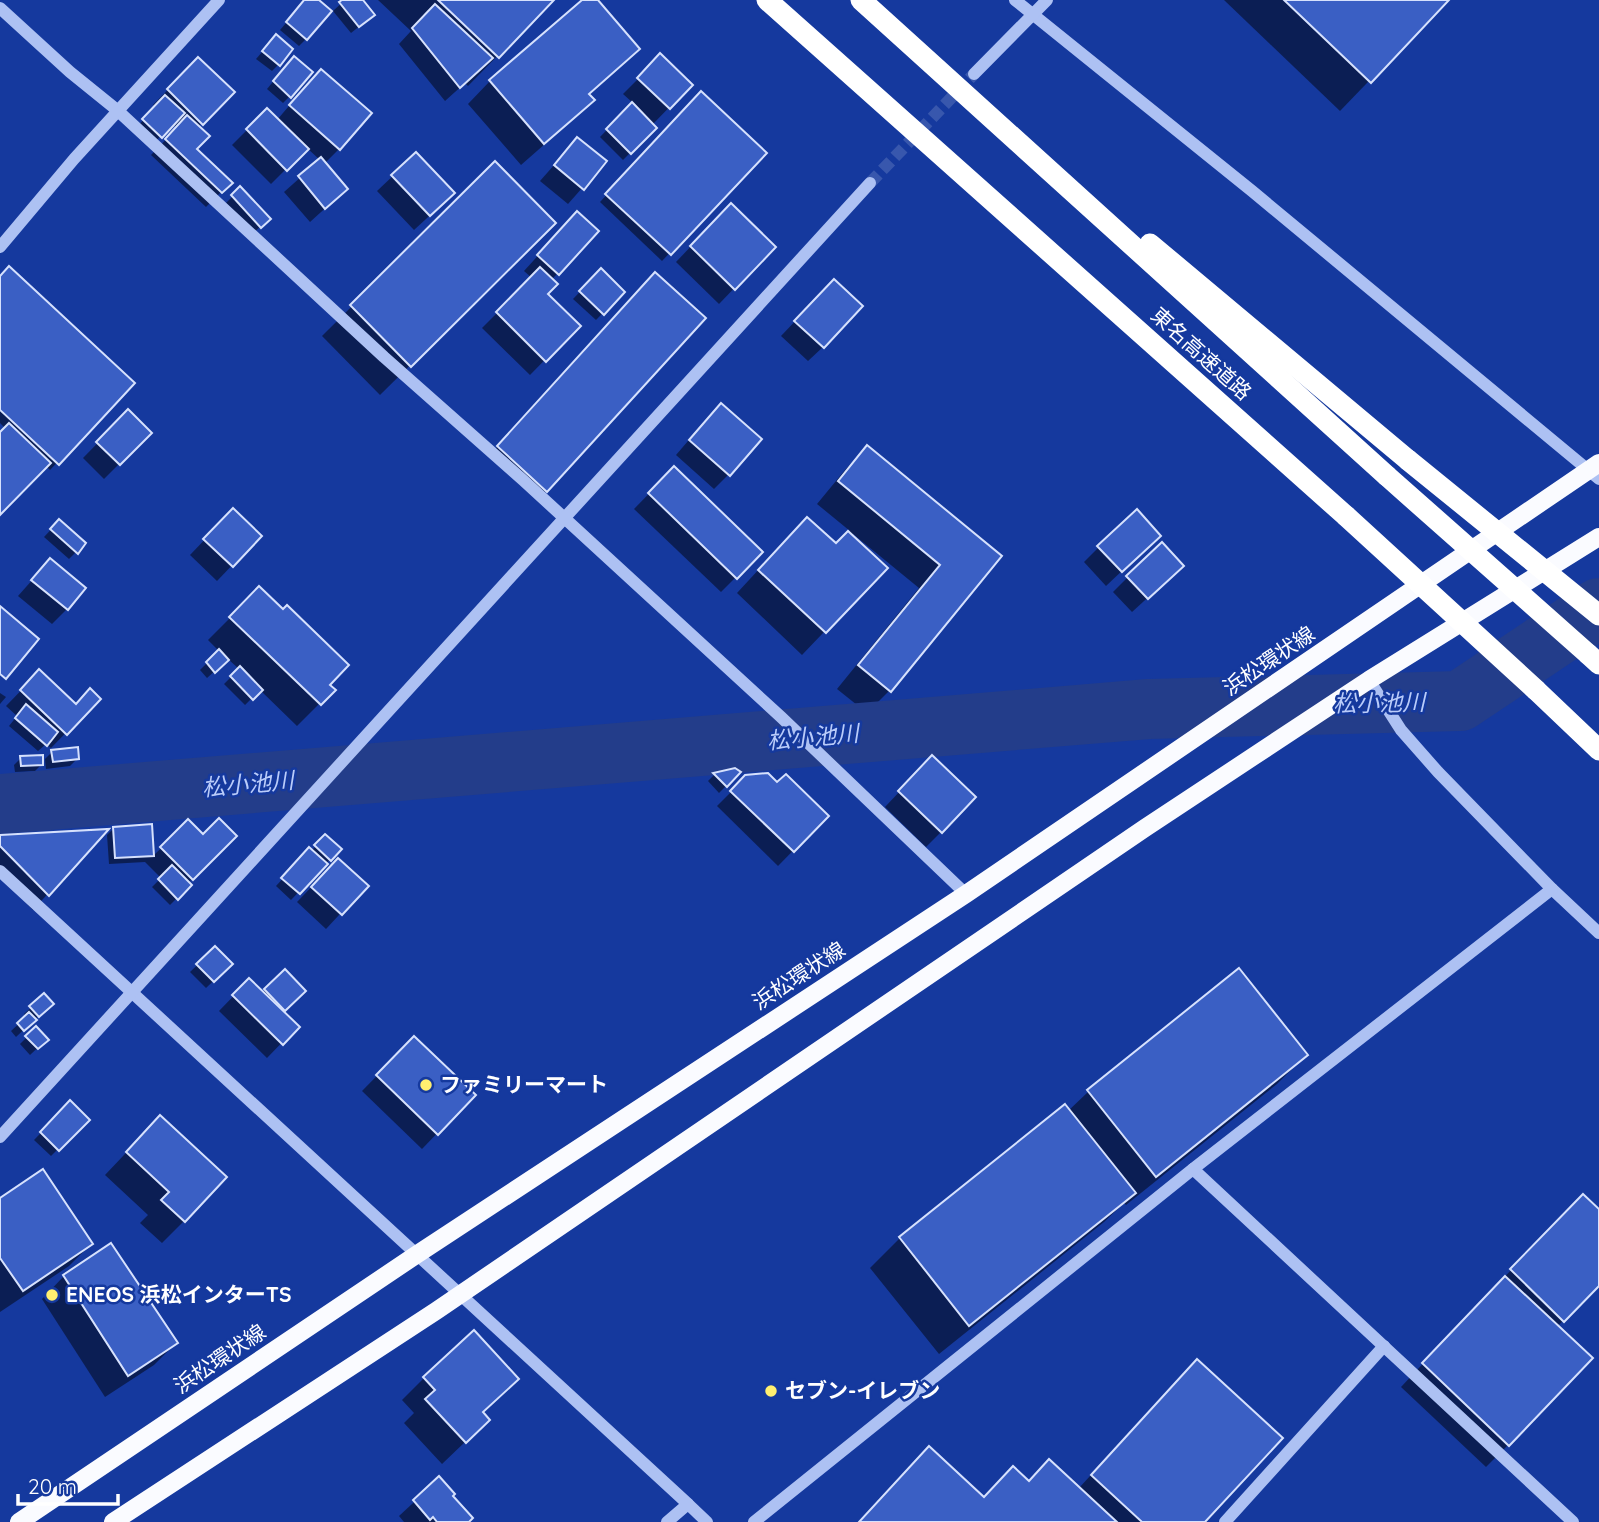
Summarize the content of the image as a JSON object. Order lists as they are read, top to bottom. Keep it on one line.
{"streets":{"highway":["東名高速道路"],"main road":["浜松環状線"]},"water":["松小池川"],"places":["ファミリーマート","ENEOS 浜松インターTS","セブン-イレブン"],"scale_bar":"20 m"}
